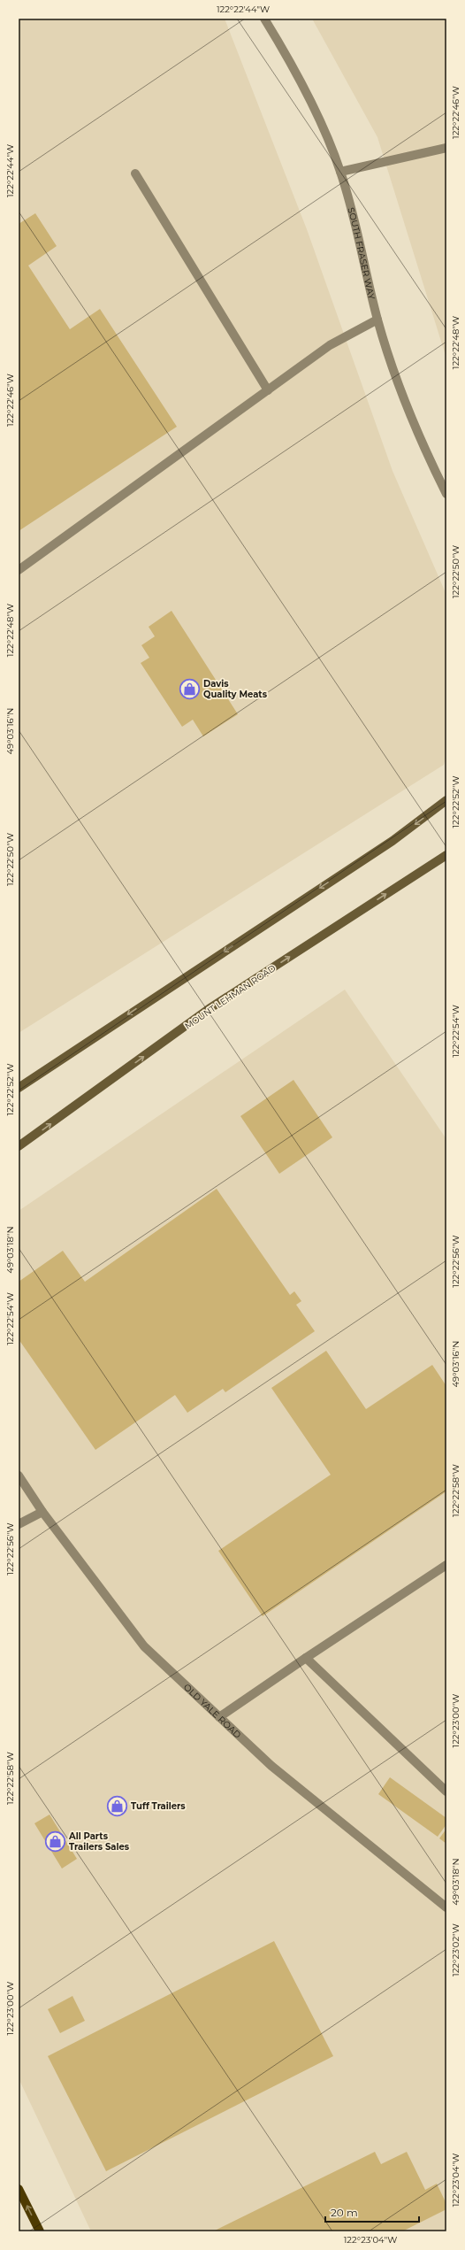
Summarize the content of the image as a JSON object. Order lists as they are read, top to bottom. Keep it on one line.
{"streets":{"main road":["MOUNT LEHMAN ROAD"],"street":["SOUTH FRASER WAY","OLD YALE ROAD"]},"places":{"shop":["Davis Quality Meats","Tuff Trailers","All Parts Trailers Sales"]},"scale_bar":"20 m","coordinates":["122°22'44\"W","122°22'46\"W","122°22'48\"W","122°22'50\"W","49°03'16\"N","122°22'52\"W","122°22'54\"W","49°03'18\"N","122°22'56\"W","122°22'58\"W","122°23'00\"W","122°23'02\"W","122°23'04\"W"]}
